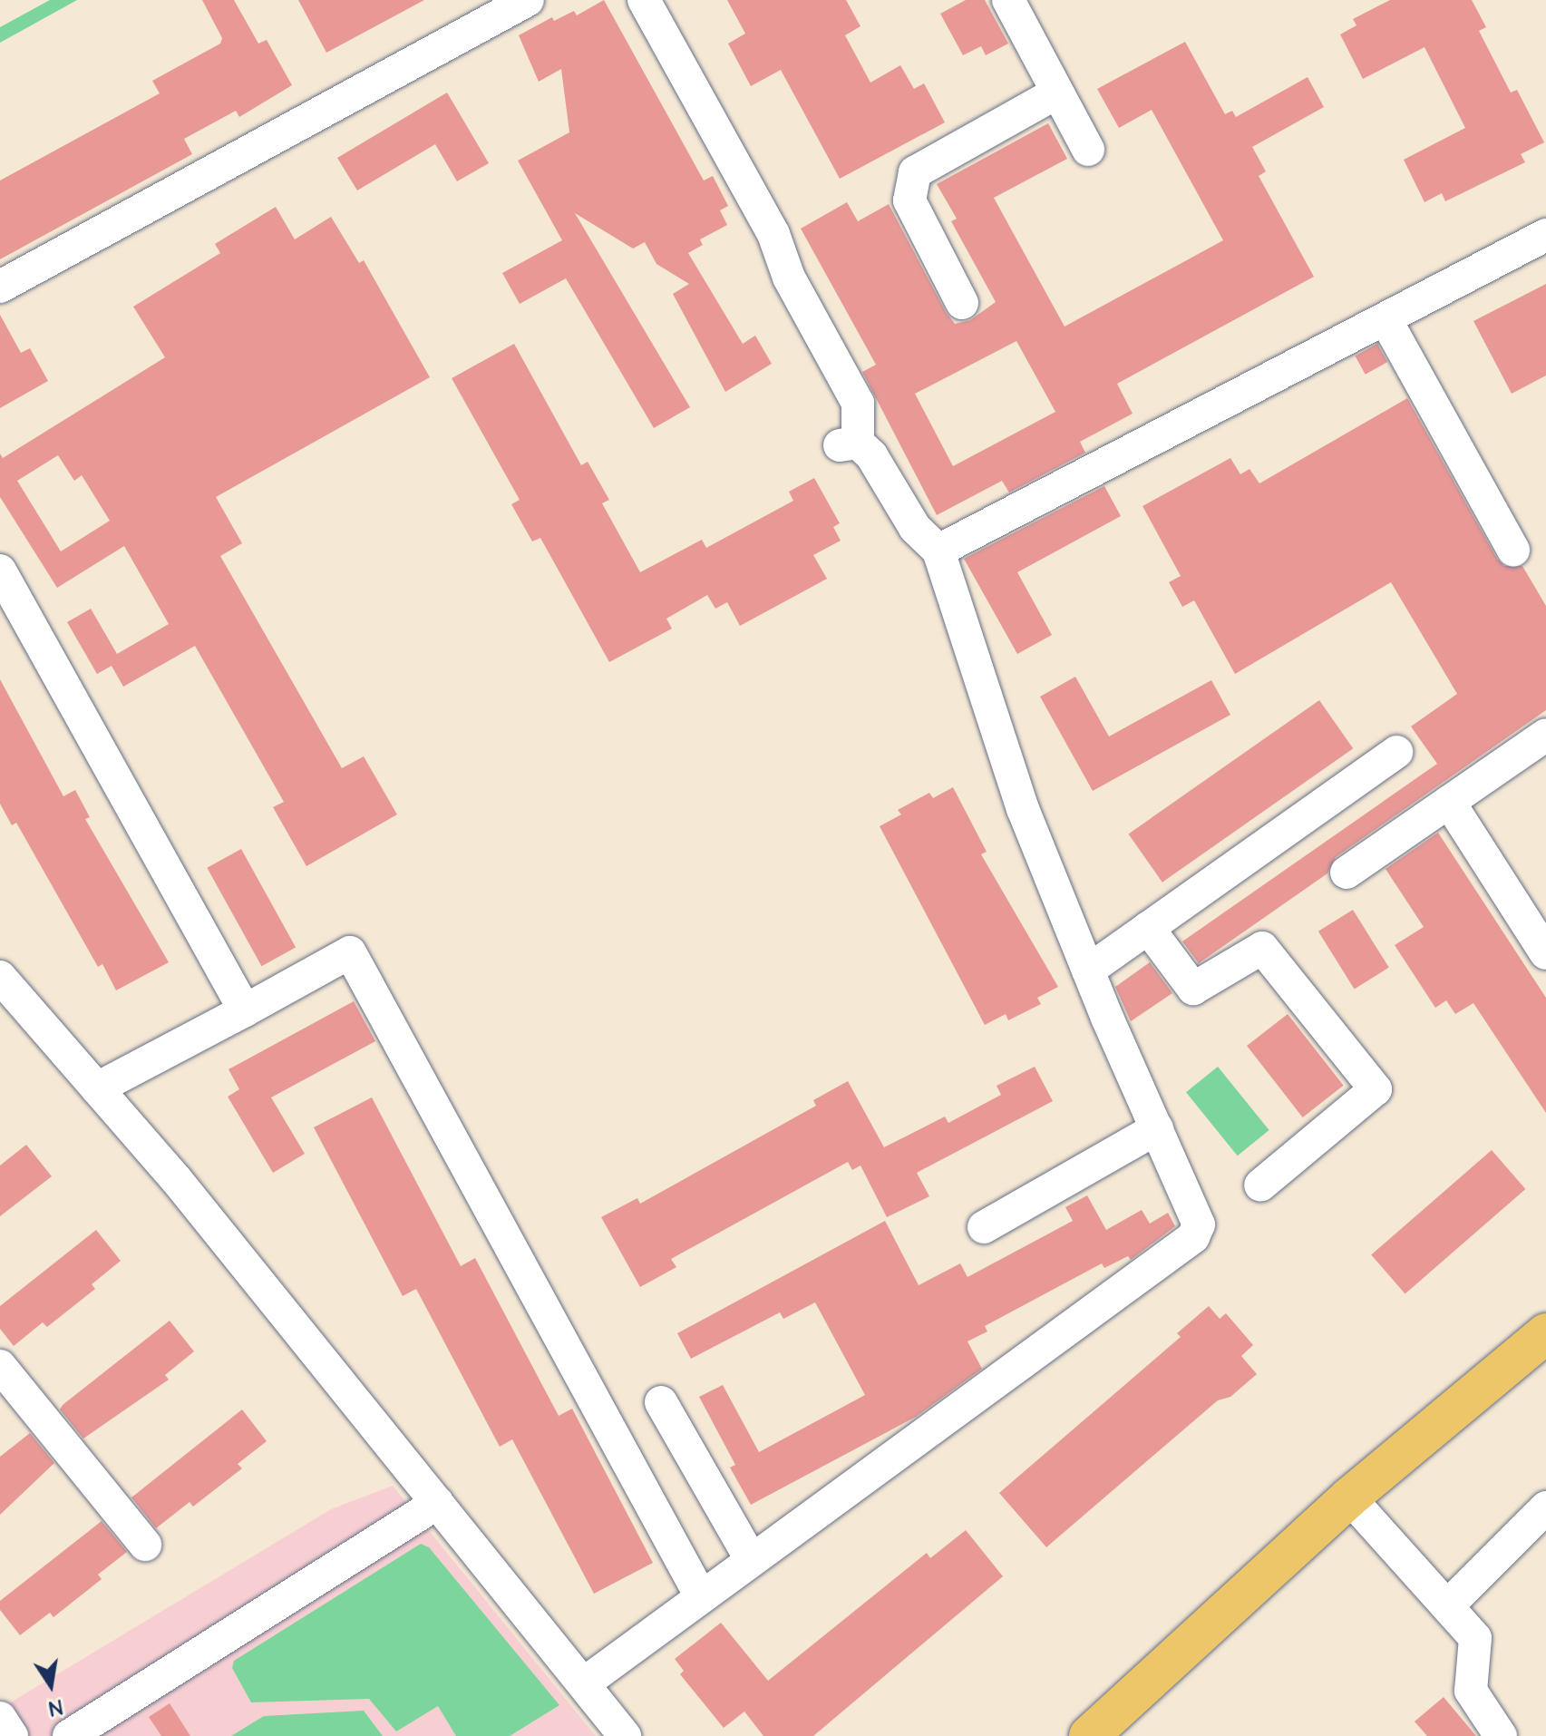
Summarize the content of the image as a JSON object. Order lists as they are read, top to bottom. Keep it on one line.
{"north":"bottom"}
